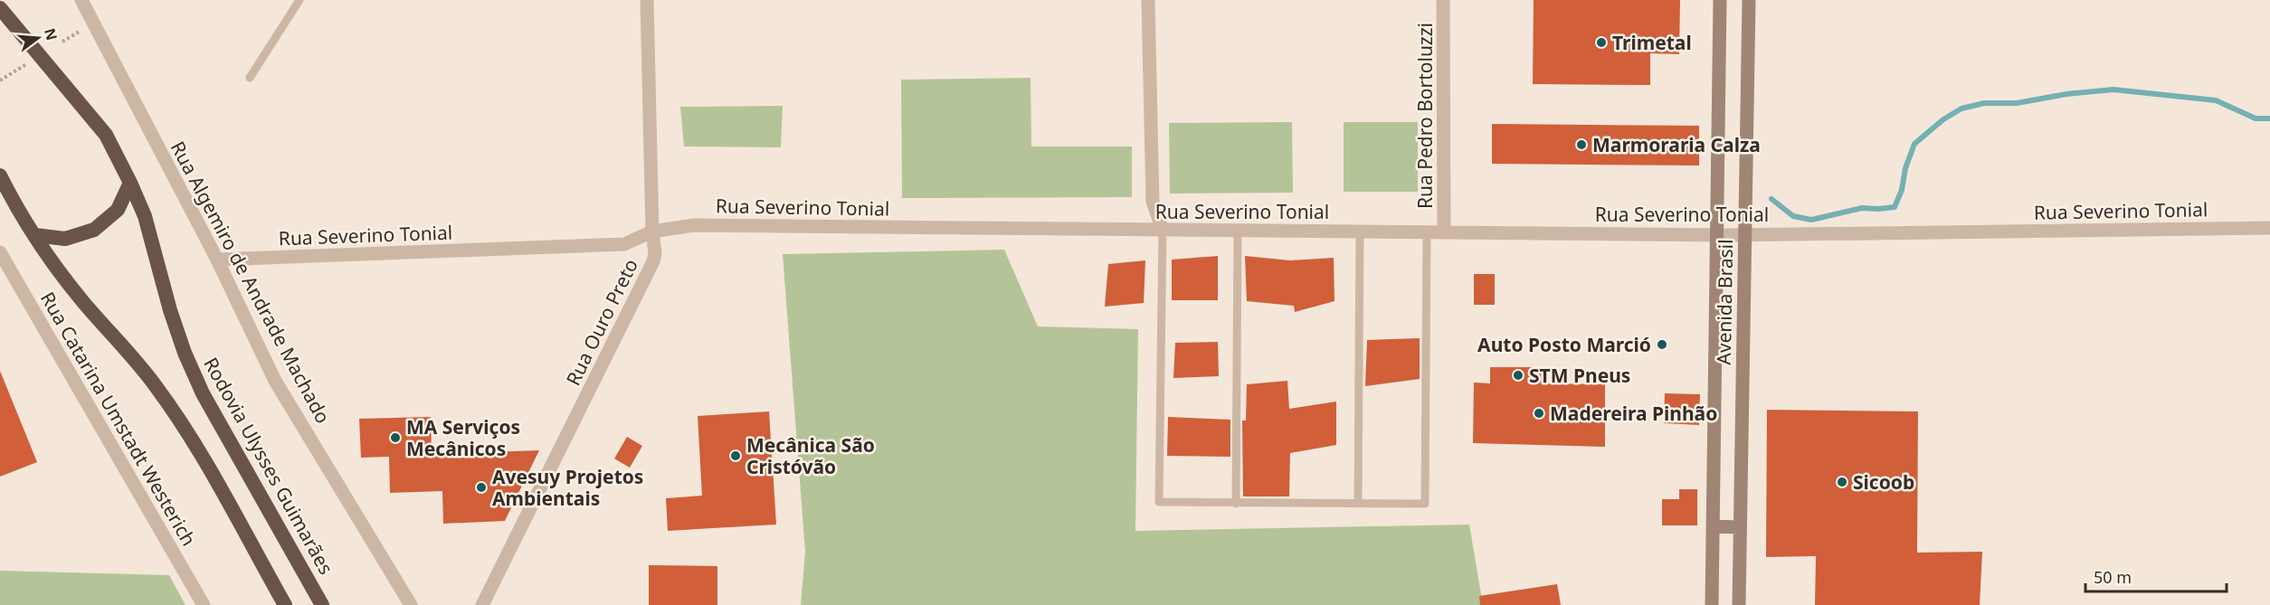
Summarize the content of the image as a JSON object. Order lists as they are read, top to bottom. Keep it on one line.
{"streets":{"highway":["Rodovia Ulysses Guimarães"],"main road":["Avenida Brasil"],"street":["Rua Pedro Bortoluzzi","Rua Severino Tonial","Rua Algemiro de Andrade Machado","Rua Ouro Preto","Rua Catarina Umstadt Westerich"]},"crossings":[["Rua Pedro Bortoluzzi","Rua Severino Tonial"],["Rua Severino Tonial","Rua Algemiro de Andrade Machado"],["Rua Severino Tonial","Avenida Brasil"],["Rua Severino Tonial","Rua Ouro Preto"]],"places":["Trimetal","Marmoraria Calza","Auto Posto Marció","STM Pneus","Madereira Pinhão","MA Serviços Mecânicos","Mecânica São Cristóvão","Sicoob","Avesuy Projetos Ambientais"],"scale_bar":"50 m","north":"right"}
